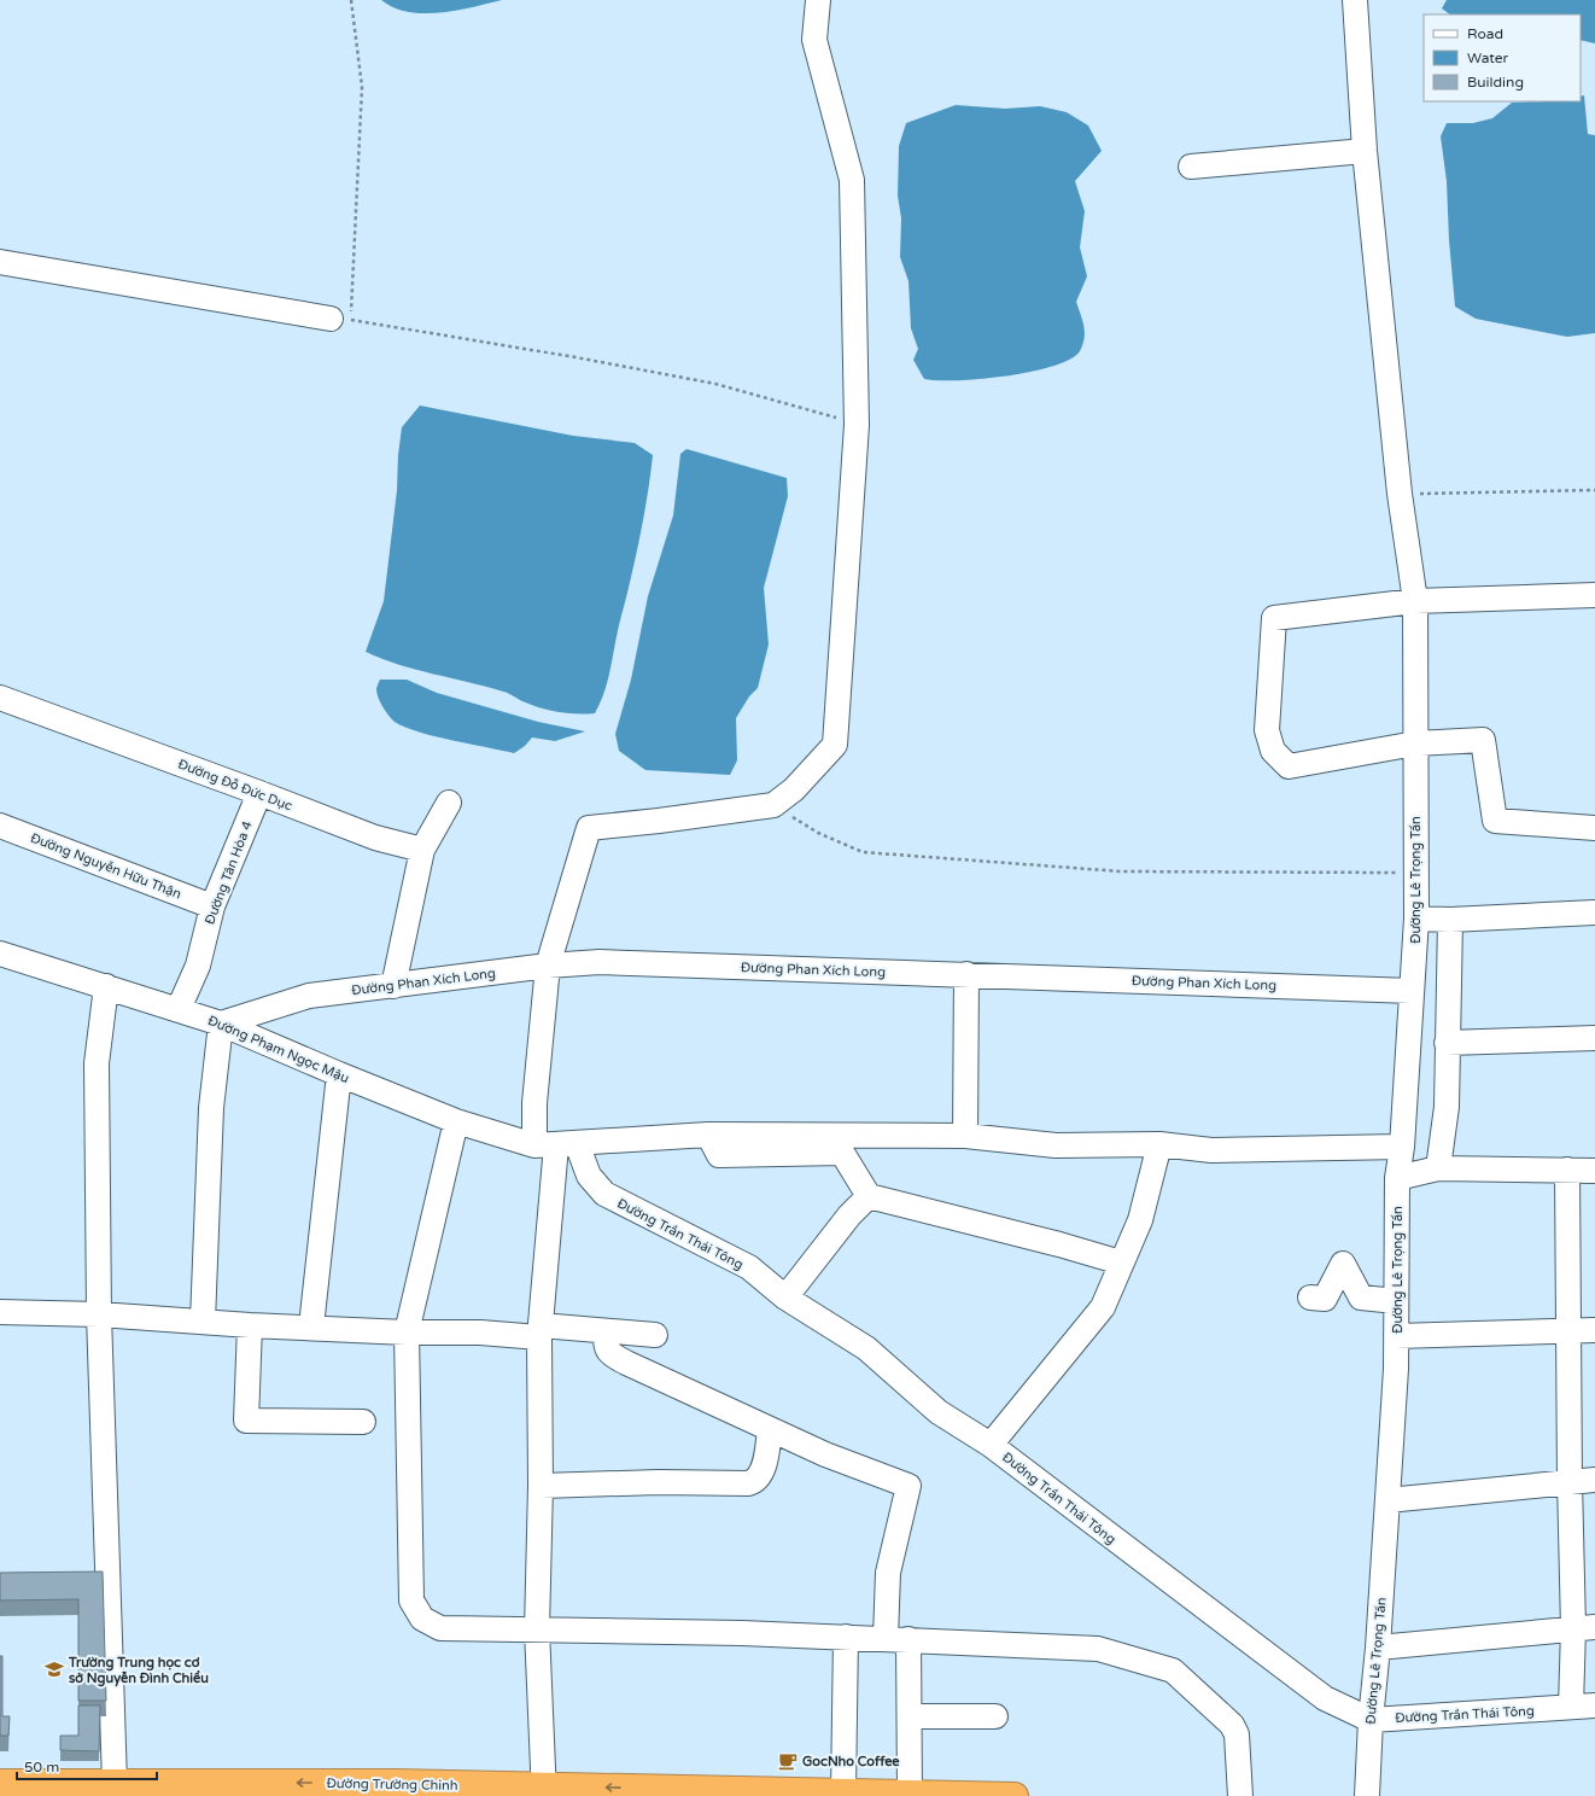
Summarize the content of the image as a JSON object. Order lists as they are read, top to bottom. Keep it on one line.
{"streets":{"highway":["Đường Trường Chinh"],"street":["Đường Đỗ Đức Dục","Đường Nguyễn Hữu Thận","Đường Tân Hòa 4","Đường Lê Trọng Tấn","Đường Phan Xích Long","Đường Phạm Ngọc Mậu","Đường Trần Thái Tông"]},"crossings":[["Đường Đỗ Đức Dục","Đường Tân Hòa 4"],["Đường Nguyễn Hữu Thận","Đường Tân Hòa 4"],["Đường Tân Hòa 4","Đường Phạm Ngọc Mậu"],["Đường Lê Trọng Tấn","Đường Phan Xích Long"],["Đường Lê Trọng Tấn","Đường Trần Thái Tông"],["Đường Phan Xích Long","Đường Phạm Ngọc Mậu"],["Đường Phạm Ngọc Mậu","Đường Trần Thái Tông"]],"one_way":["Đường Trường Chinh"],"places":{"school or university":["Trường Trung học cơ sở Nguyễn Đình Chiểu"],"cafe":["GocNho Coffee"]},"legend":["Road","Water","Building"],"scale_bar":"50 m"}
